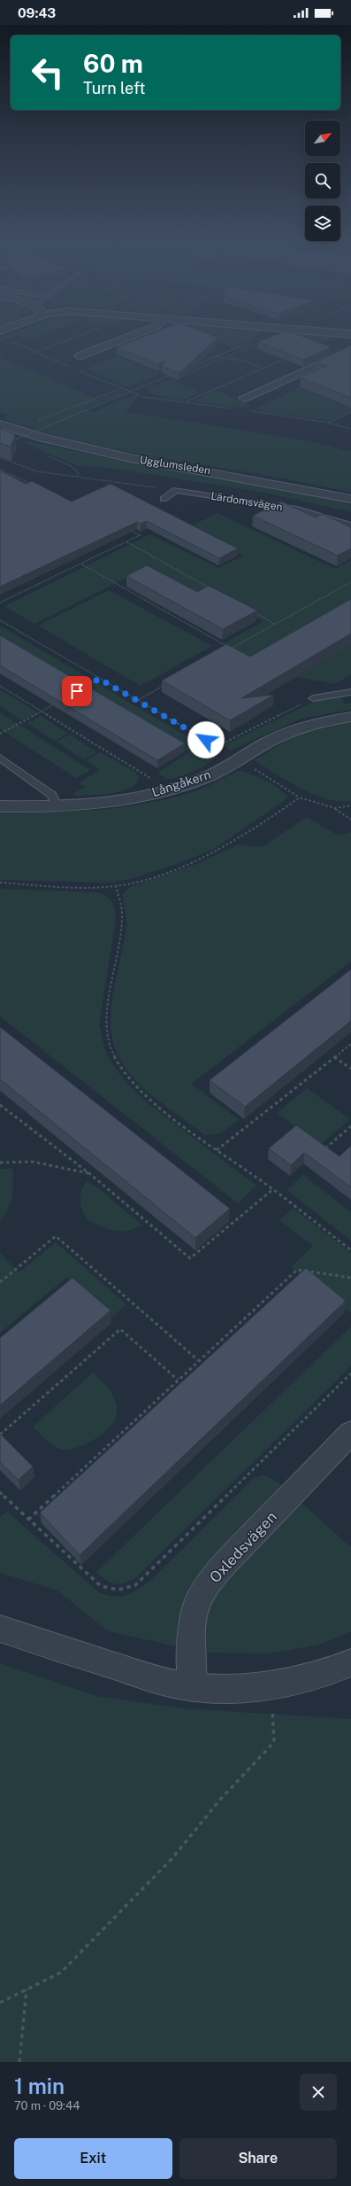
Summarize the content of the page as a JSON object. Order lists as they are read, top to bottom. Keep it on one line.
{"streets":{"street":["Ugglumsleden","Långåkern","Oxledsvägen"],"lane":["Lärdomsvägen"]},"north":"top right","page":{"status":"09:43","turn":["60 m","Turn left"],"heading":["1 min","70 m · 09:44"],"buttons":["Exit","Share"]}}
